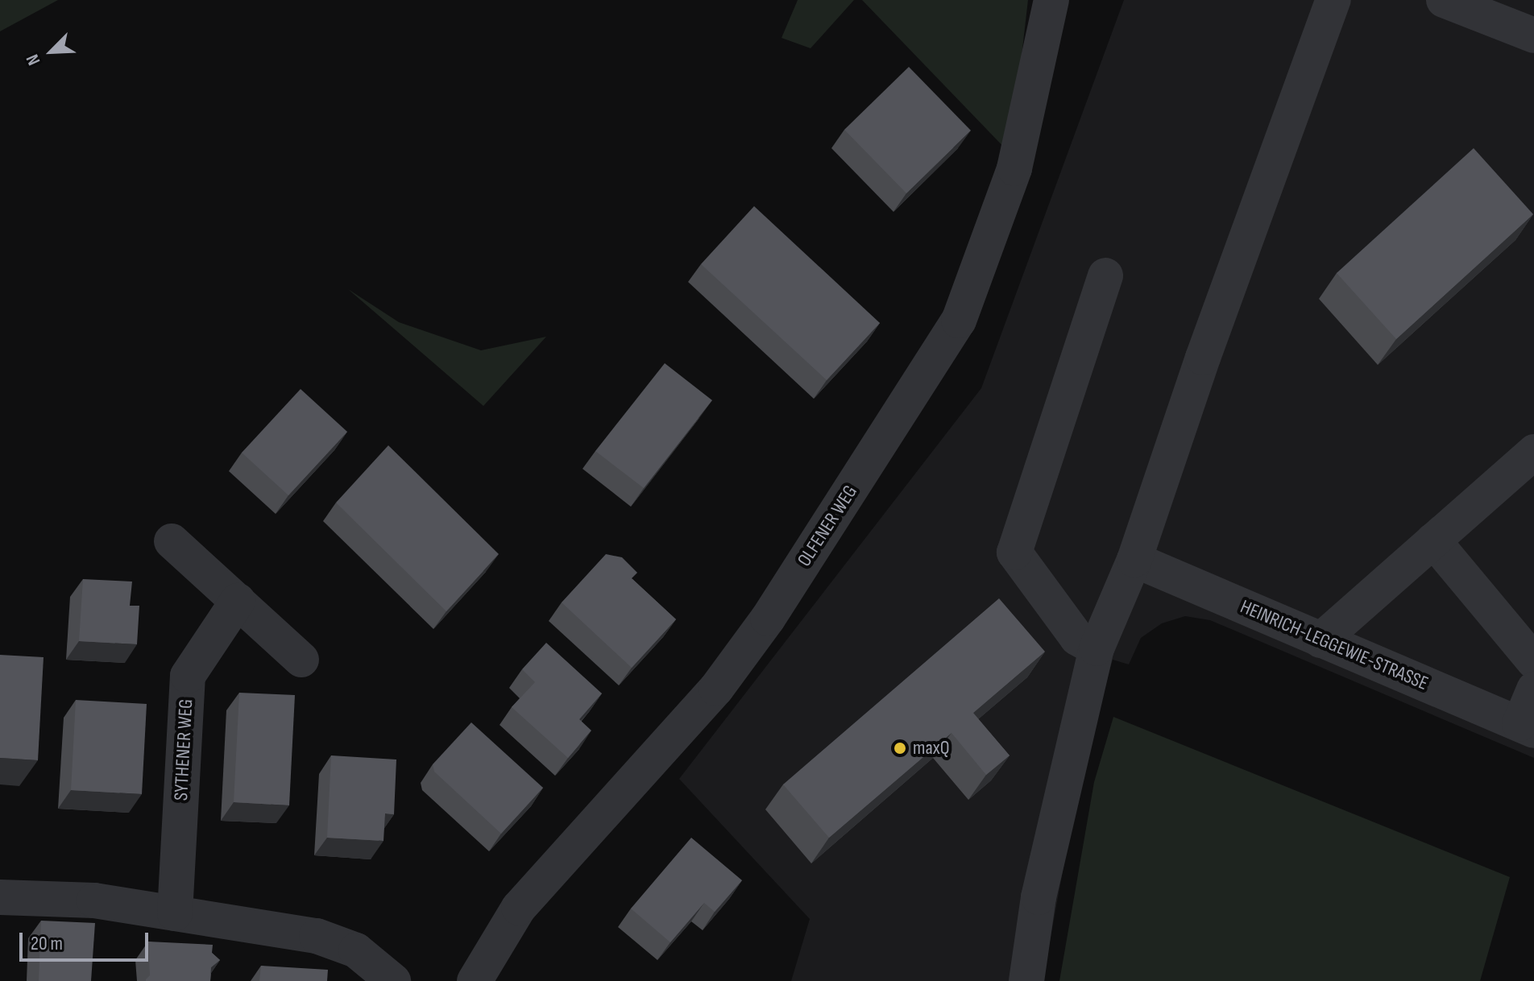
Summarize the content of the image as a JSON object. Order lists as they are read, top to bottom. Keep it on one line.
{"streets":{"street":["OLFENER WEG","HEINRICH-LEGGEWIE-STRASSE","SYTHENER WEG"]},"places":["maxQ"],"scale_bar":"20 m","north":"bottom left"}
